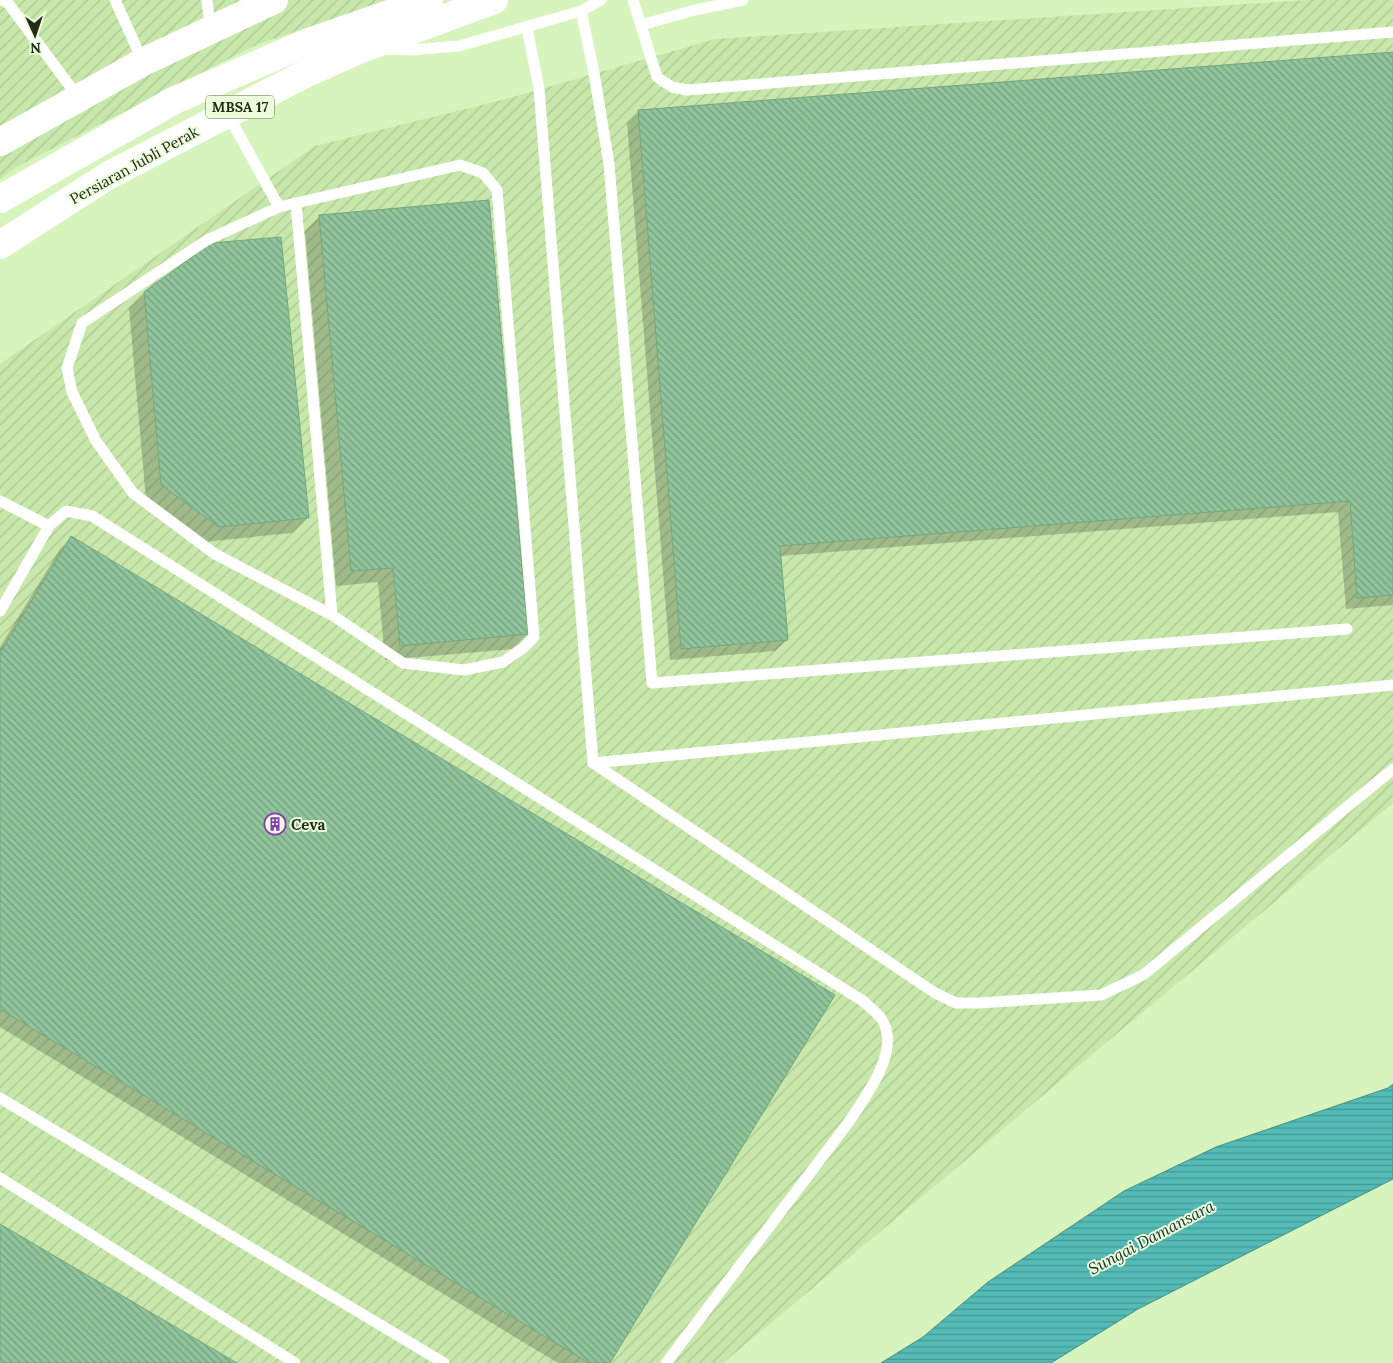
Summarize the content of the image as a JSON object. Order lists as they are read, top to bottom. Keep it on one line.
{"streets":{"main road":["MBSA 17","Persiaran Jubli Perak"]},"water":["Sungai Damansara"],"places":{"building":["Ceva"]},"north":"bottom"}
